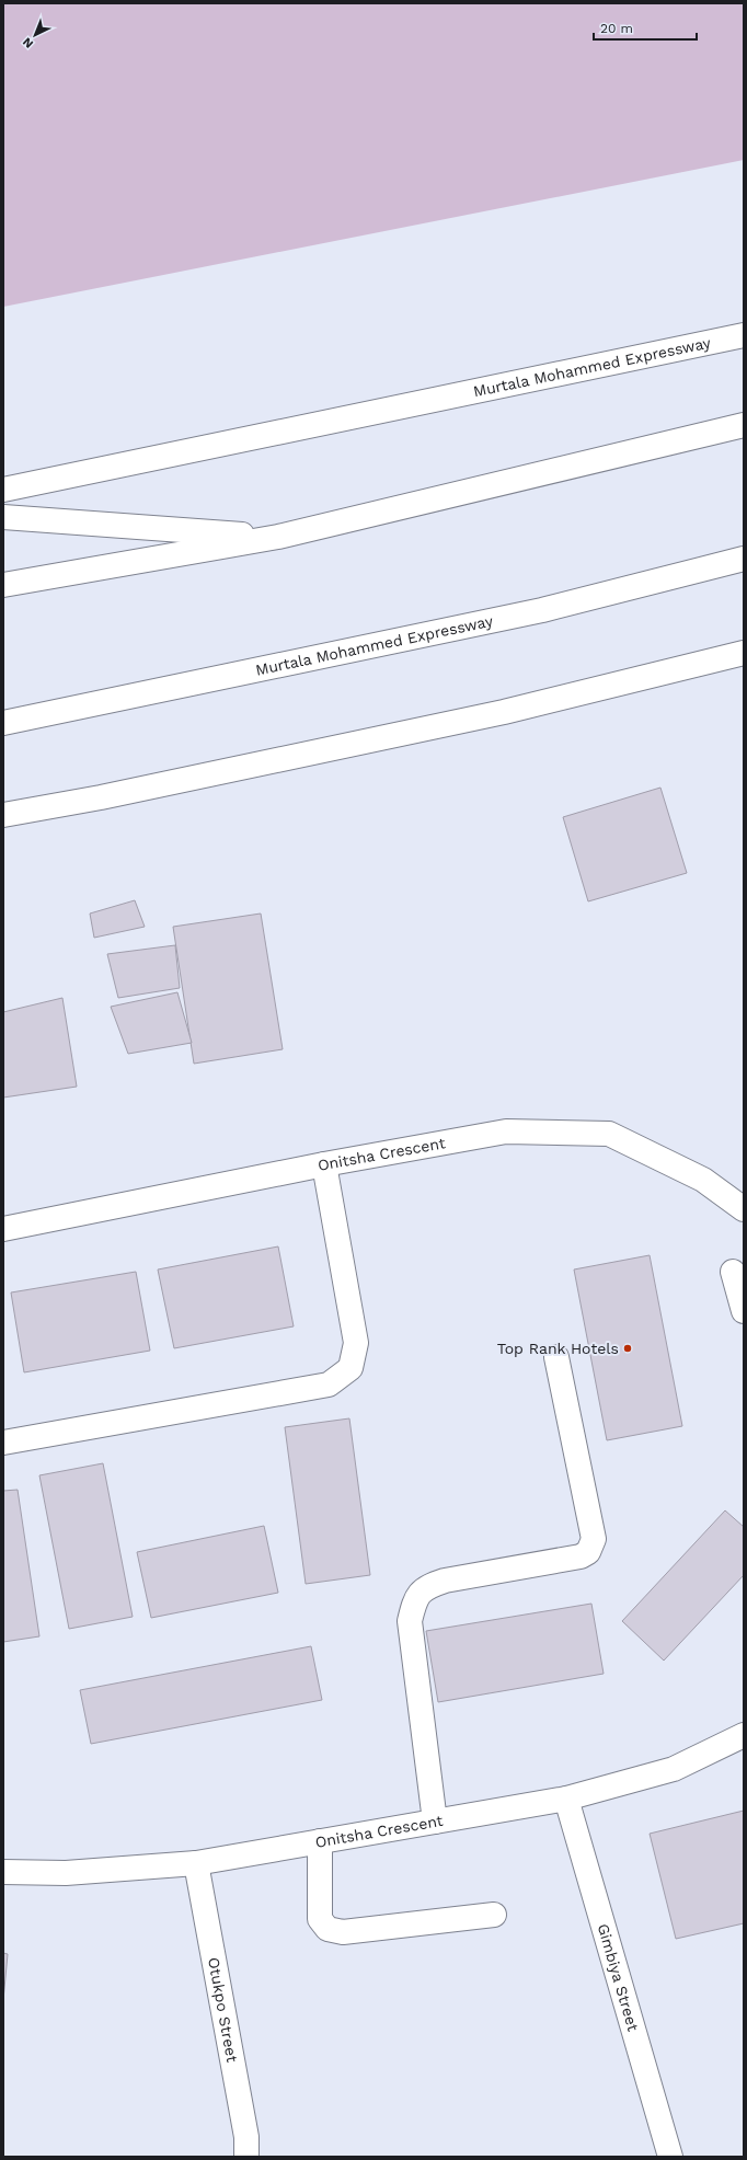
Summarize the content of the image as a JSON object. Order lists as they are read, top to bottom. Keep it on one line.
{"streets":{"main road":["Murtala Mohammed Expressway","Onitsha Crescent","Gimbiya Street","Otukpo Street"]},"crossings":[["Onitsha Crescent","Gimbiya Street"],["Onitsha Crescent","Otukpo Street"]],"places":["Top Rank Hotels"],"scale_bar":"20 m","north":"bottom left"}
